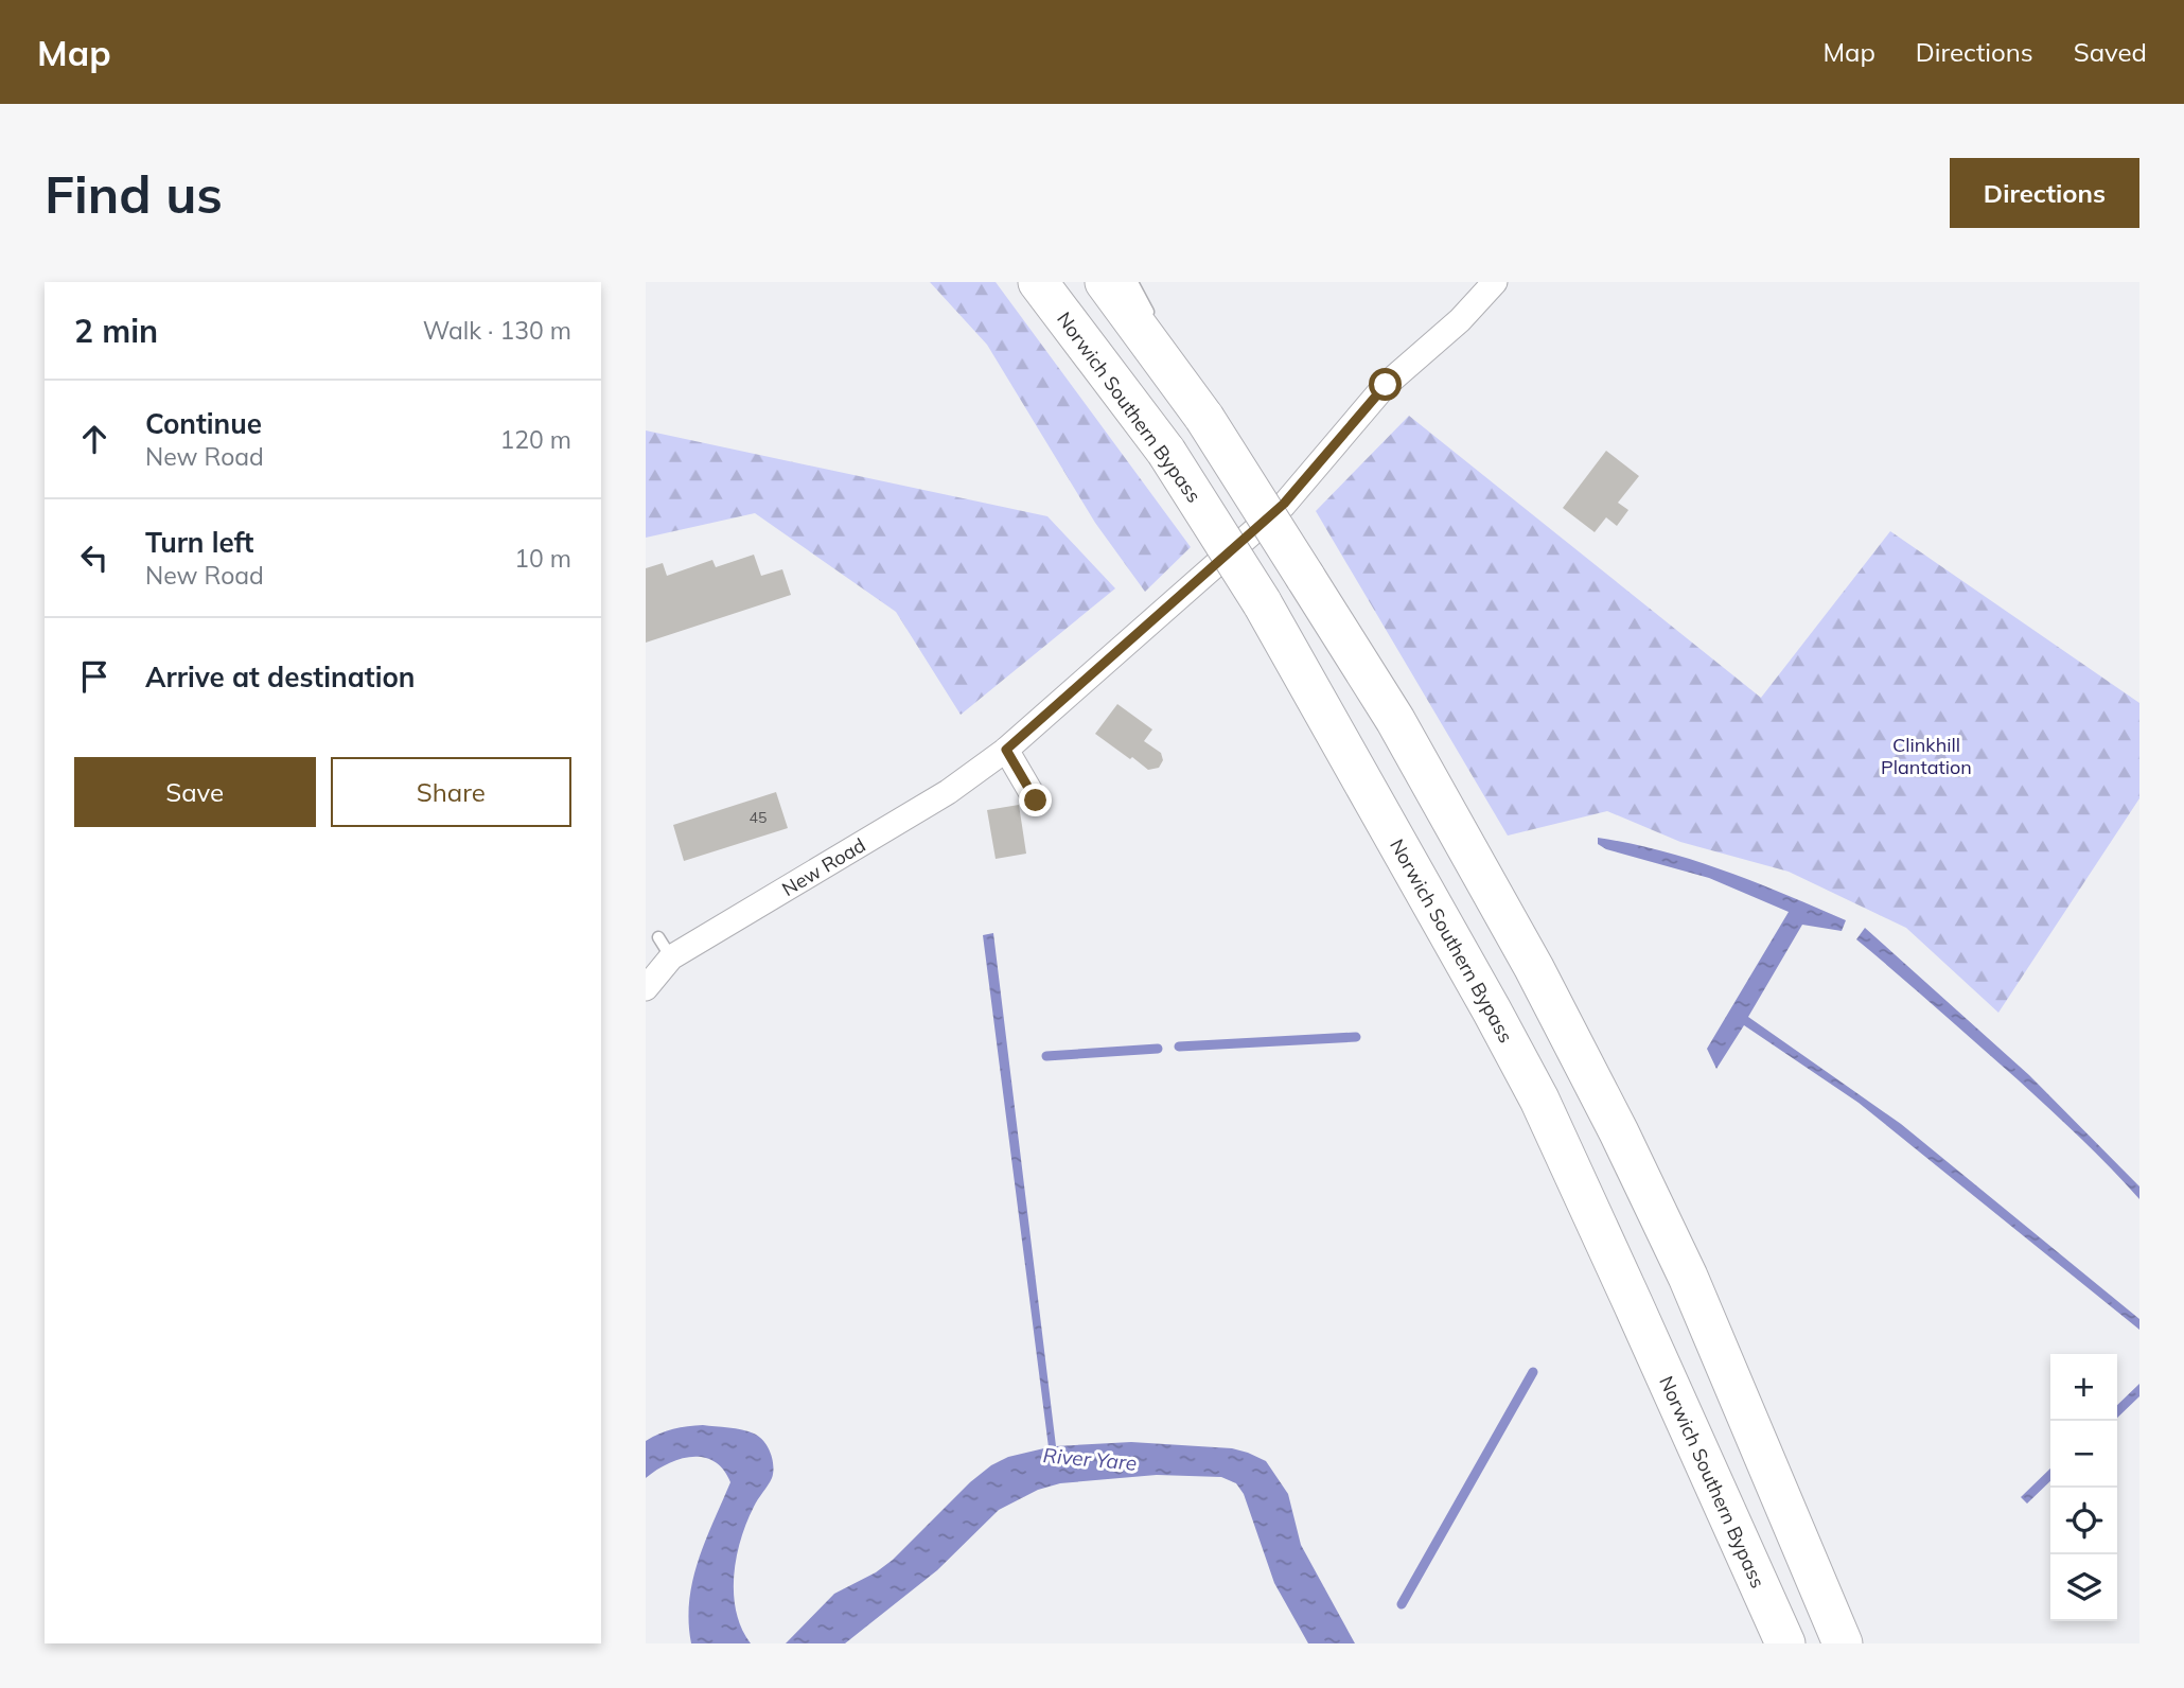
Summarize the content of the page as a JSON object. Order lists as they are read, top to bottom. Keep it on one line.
{"streets":{"highway":["Norwich Southern Bypass"],"street":["New Road"]},"water":["River Yare"],"parks":["Clinkhill Plantation"],"house_numbers":["45"],"page":{"header":"Map","nav":["Map","Directions","Saved"],"buttons":["Directions",["Save","Share"]],"title":"Find us","heading":["2 min","Walk · 130 m"],"list":[["Continue","New Road","120 m"],["Turn left","New Road","10 m"],"Arrive at destination"],"map_buttons":["+","−"]}}
